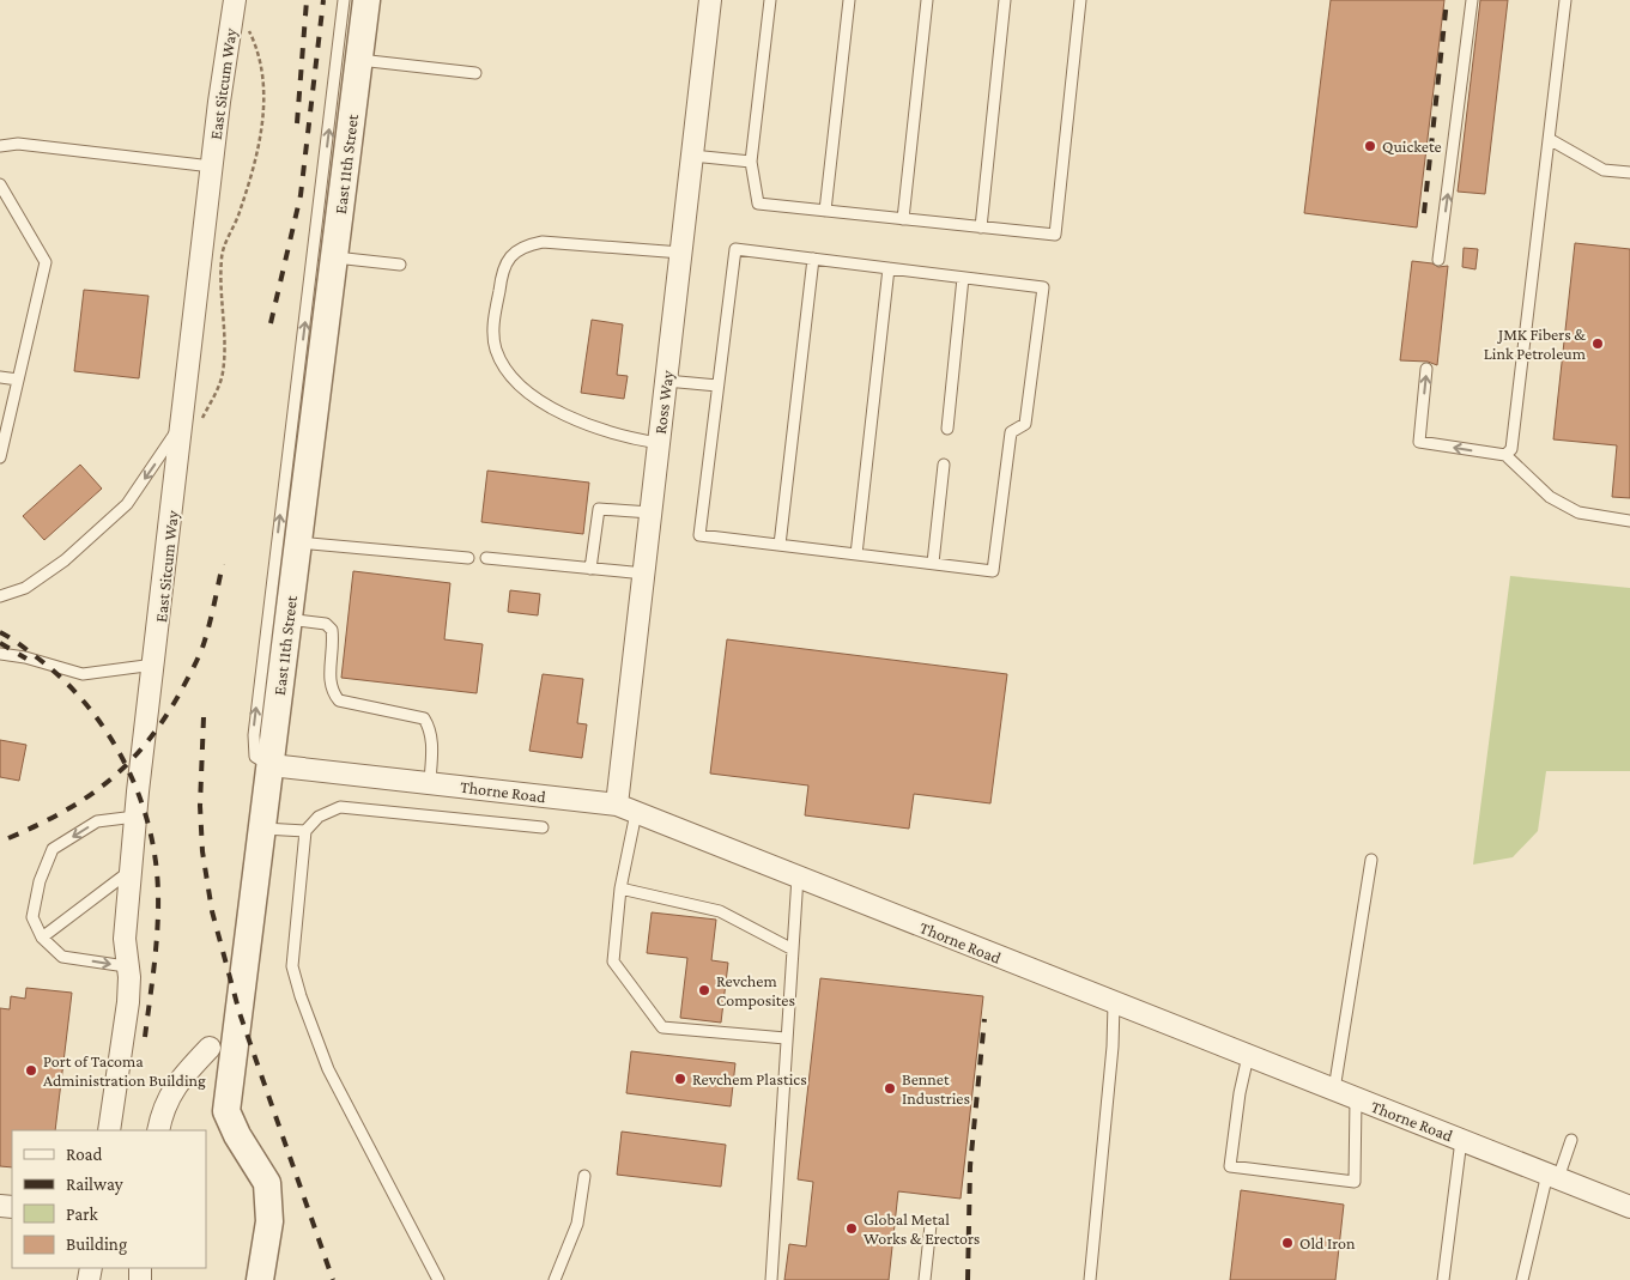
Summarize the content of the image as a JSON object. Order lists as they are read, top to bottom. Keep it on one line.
{"streets":{"street":["East Sitcum Way","East 11th Street","Ross Way","Thorne Road"]},"crossings":[["East 11th Street","Thorne Road"],["Ross Way","Thorne Road"]],"places":["Quickete","JMK Fibers & Link Petroleum","Revchem Composites","Port of Tacoma Administration Building","Revchem Plastics","Bennet Industries","Global Metal Works & Erectors","Old Iron"],"legend":["Road","Railway","Park","Building"]}
